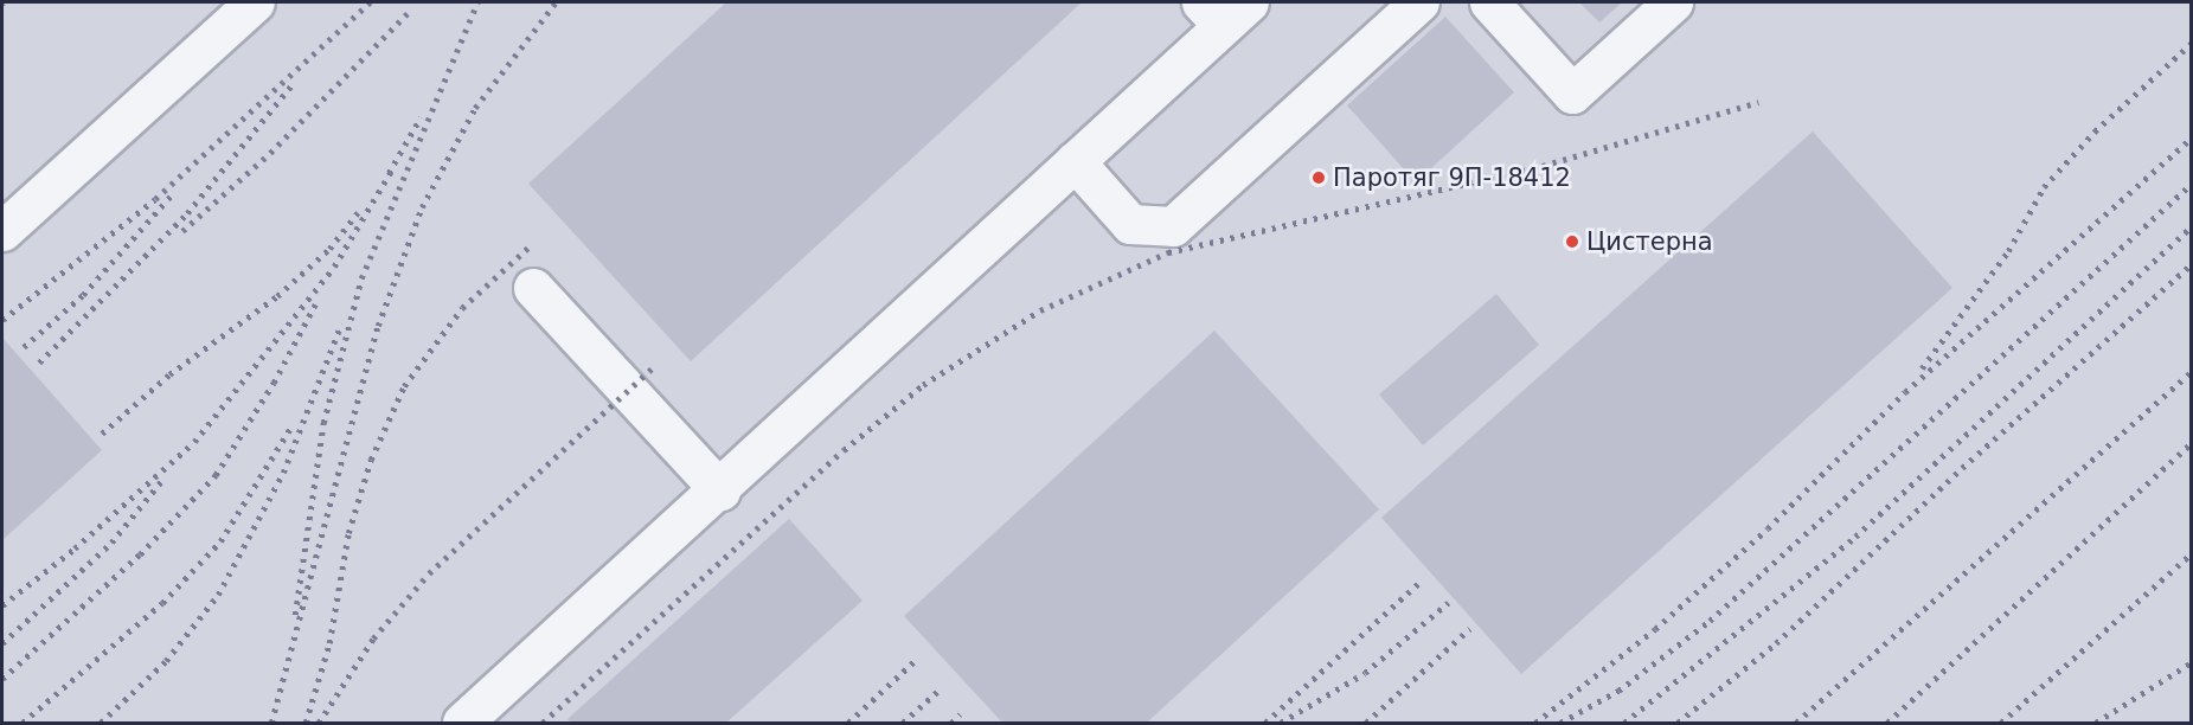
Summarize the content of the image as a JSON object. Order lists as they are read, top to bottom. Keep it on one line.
{"places":["Паротяг 9П-18412","Цистерна"]}
